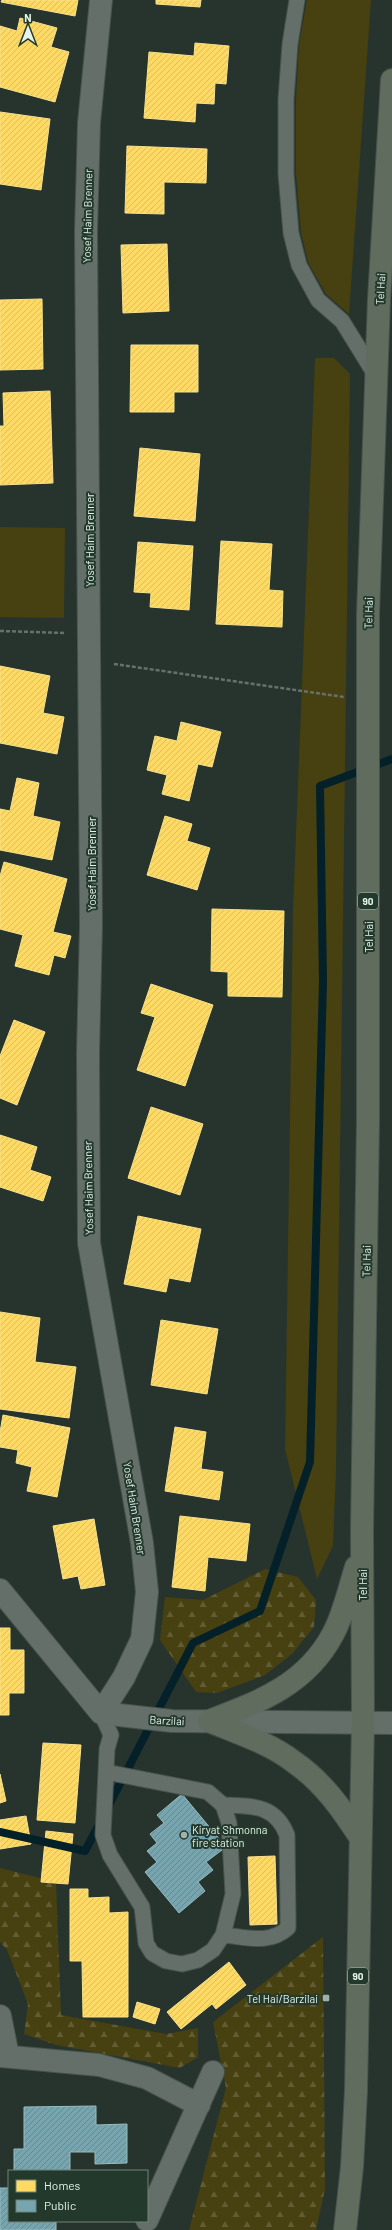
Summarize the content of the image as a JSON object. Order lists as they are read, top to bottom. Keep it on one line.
{"streets":{"highway":["Tel Hai","90"],"street":["Yosef Haim Brenner","Barzilai"]},"crossings":[["Yosef Haim Brenner","Barzilai"],["Tel Hai","90"],["Tel Hai","Barzilai"],["90","Barzilai"]],"places":{"other":["Kiryat Shmonna fire station"],"transit":["Tel Hai/Barzilai"]},"legend":["Homes","Public"],"north":"top"}
